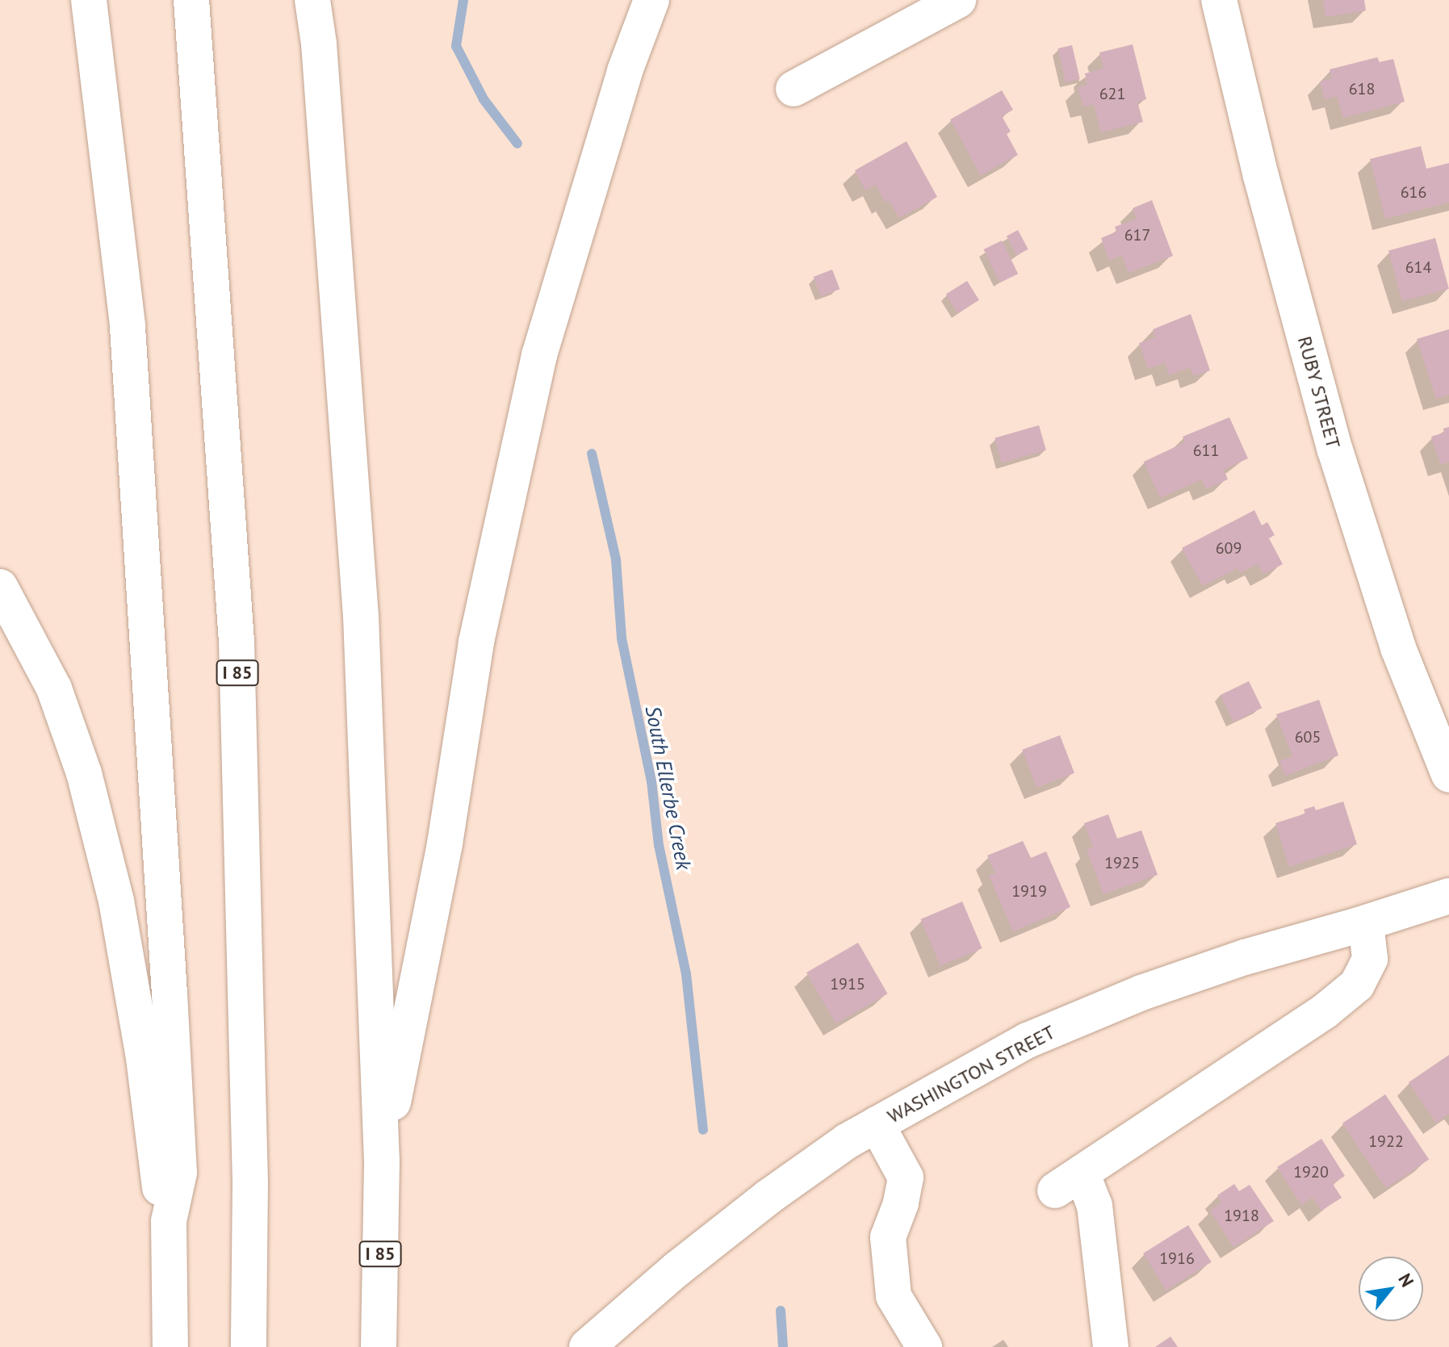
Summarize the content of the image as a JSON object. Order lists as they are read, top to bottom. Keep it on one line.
{"streets":{"main road":["RUBY STREET","I 85","WASHINGTON STREET"]},"water":["South Ellerbe Creek"],"house_numbers":["618","621","616","617","614","611","609","605","1925","1919","1915","1922","1920","1918","1916"],"north":"top right"}
